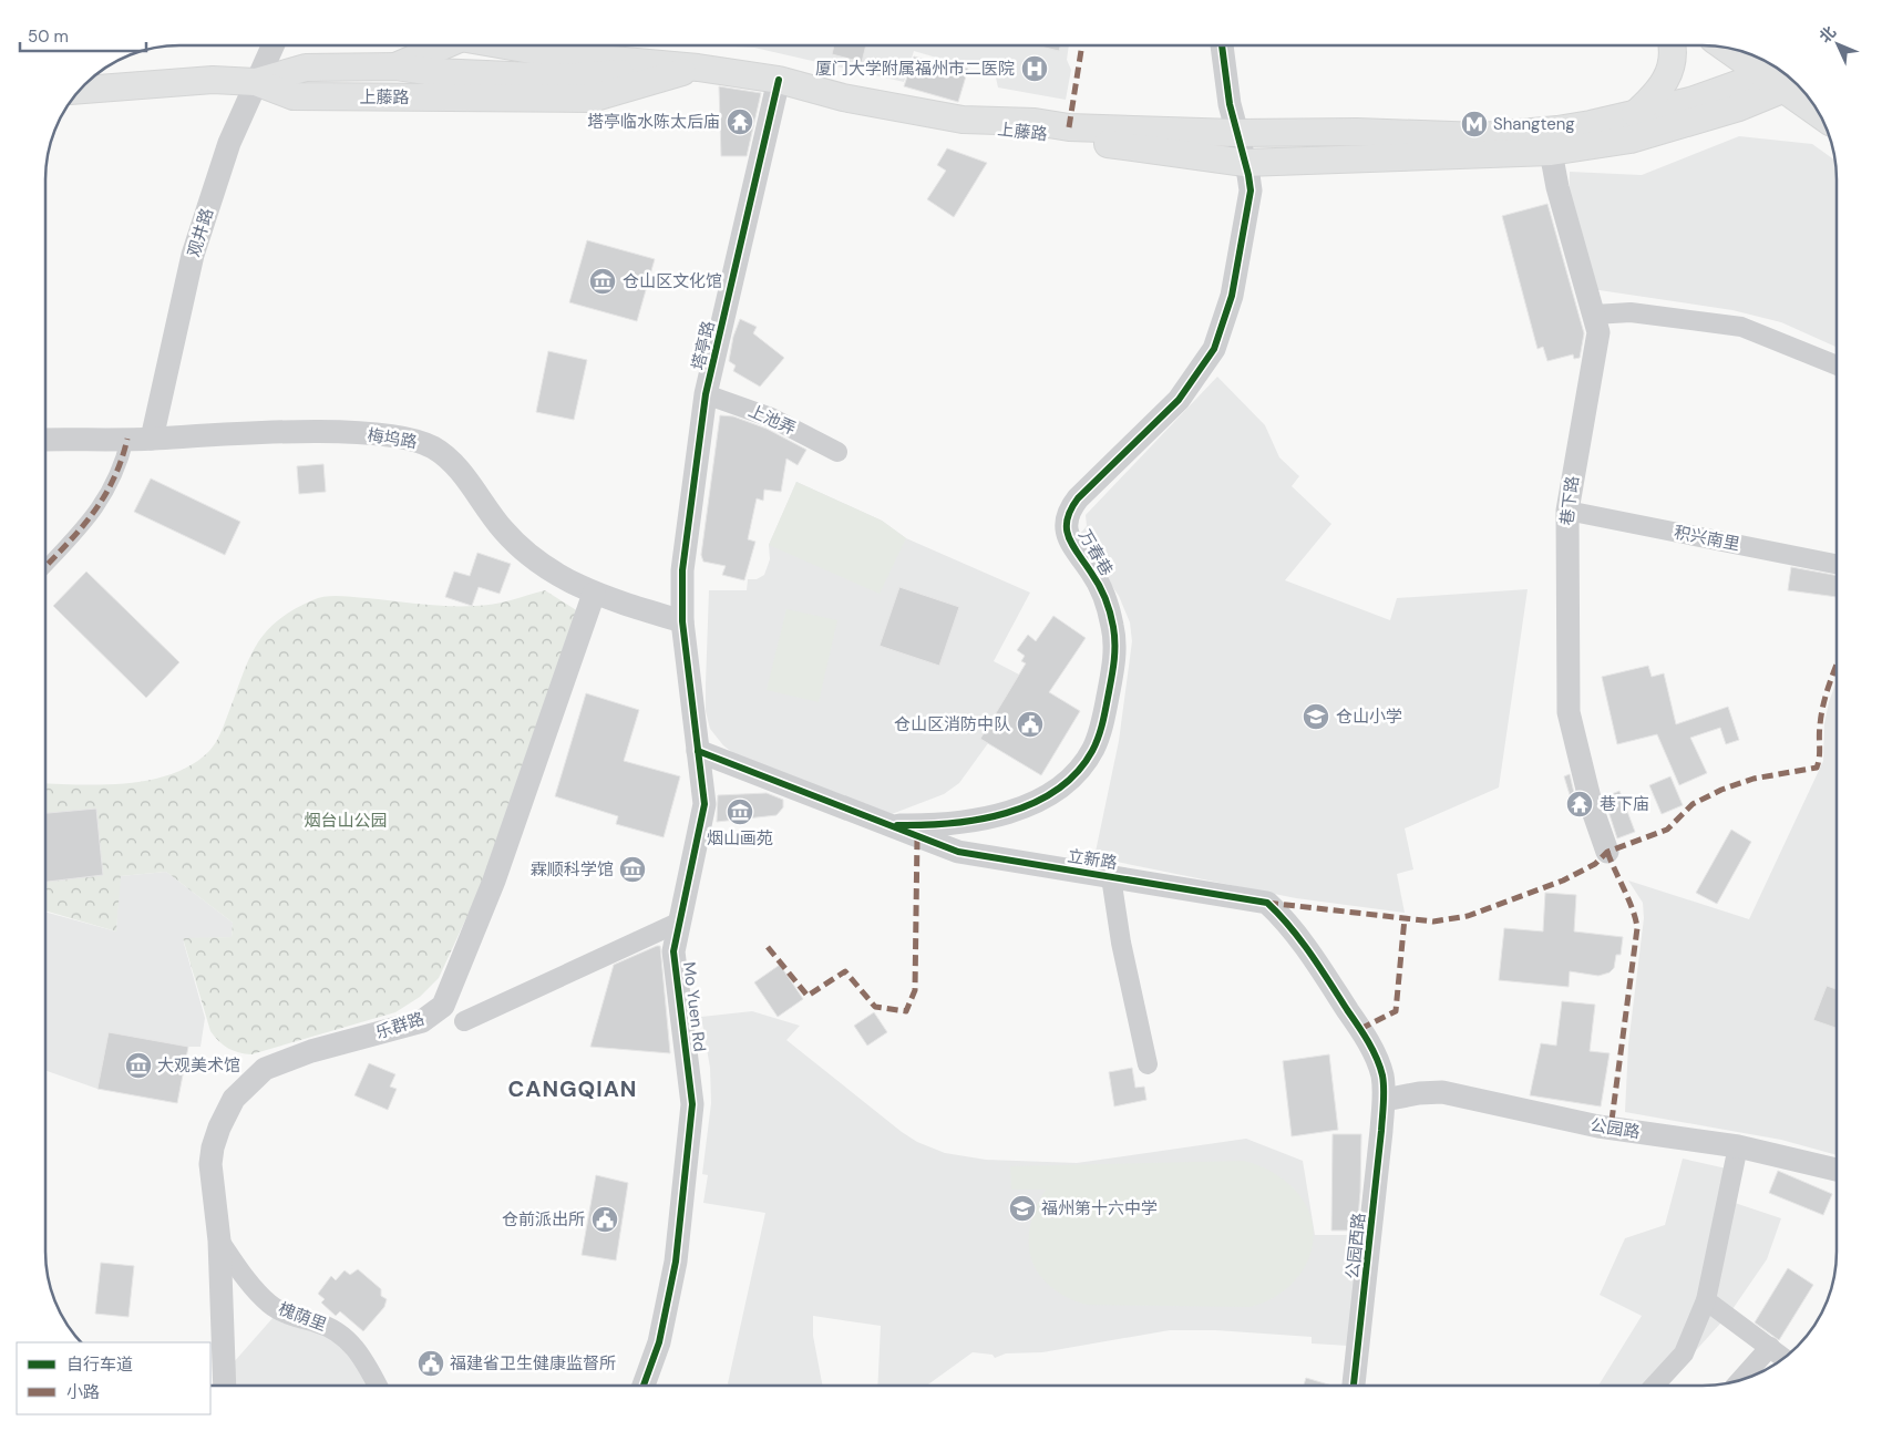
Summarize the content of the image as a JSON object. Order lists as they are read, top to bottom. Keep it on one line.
{"streets":{"main road":["上藤路"],"street":["观井路","塔亭路","上池弄","梅坞路","巷下路","积兴南里","万春巷","立新路","Mo Yuen Rd","乐群路","公园路","公园西路","槐荫里"]},"crossings":[["上藤路","观井路"],["上藤路","塔亭路"],["上藤路","巷下路"],["上藤路","万春巷"],["观井路","梅坞路"],["塔亭路","上池弄"],["塔亭路","梅坞路"],["塔亭路","Mo Yuen Rd"],["梅坞路","Mo Yuen Rd"],["梅坞路","乐群路"],["巷下路","积兴南里"],["万春巷","立新路"],["立新路","Mo Yuen Rd"],["立新路","公园路"],["立新路","公园西路"],["乐群路","槐荫里"],["公园路","公园西路"]],"districts":["CANGQIAN"],"parks":["烟台山公园"],"places":{"hospital":["厦门大学附属福州市二医院"],"temple":["塔亭临水陈太后庙","巷下庙"],"metro station":["Shangteng"],"museum":["仓山区文化馆","烟山画苑","霖顺科学馆","大观美术馆"],"school or university":["仓山小学","福州第十六中学"],"public building":["仓山区消防中队","仓前派出所","福建省卫生健康监督所"]},"legend":["自行车道","小路"],"scale_bar":"50 m","north":"top left"}
